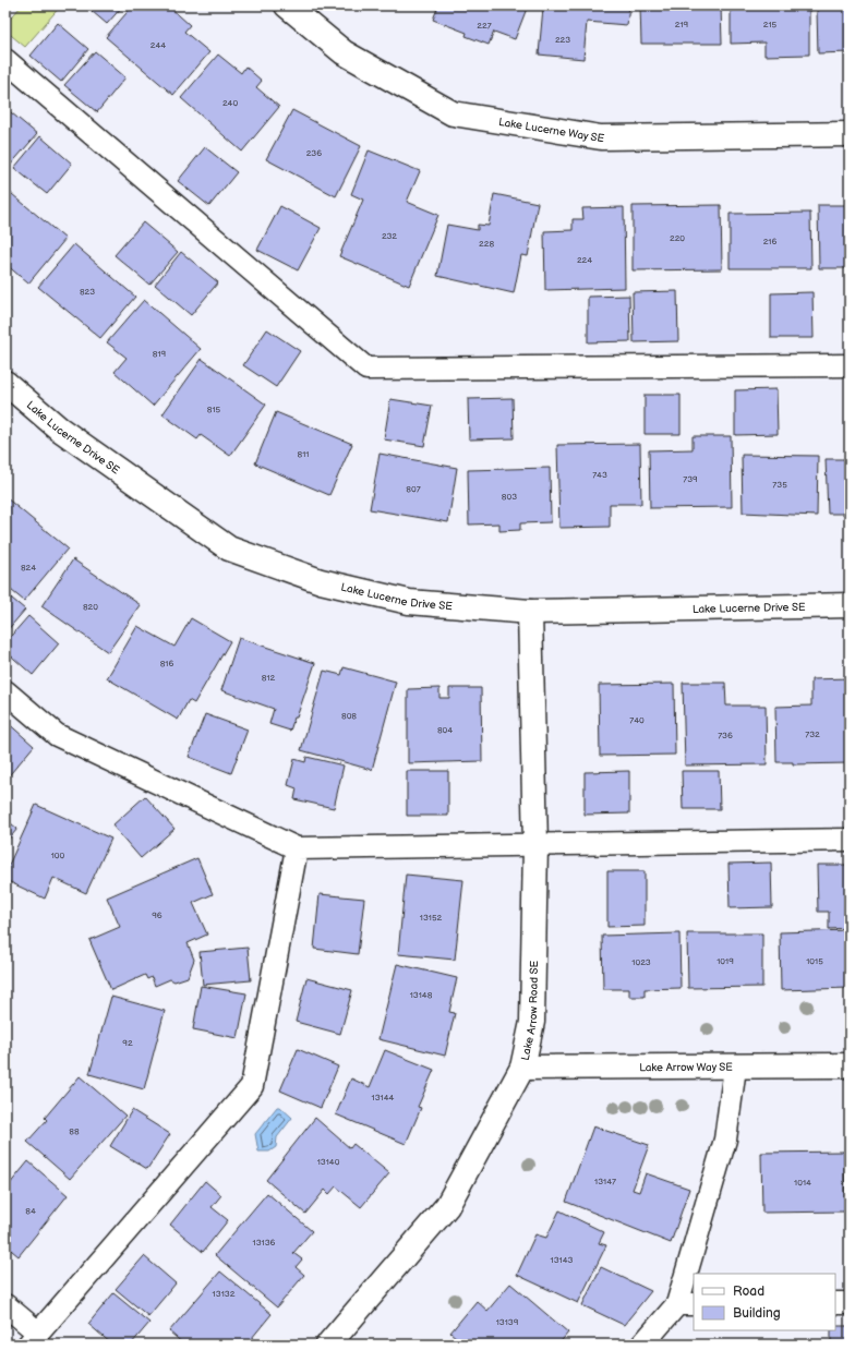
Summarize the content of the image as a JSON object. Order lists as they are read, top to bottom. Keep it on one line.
{"streets":{"street":["Lake Lucerne Way SE","Lake Lucerne Drive SE","Lake Arrow Road SE","Lake Arrow Way SE"]},"crossings":[["Lake Lucerne Drive SE","Lake Arrow Road SE"],["Lake Arrow Road SE","Lake Arrow Way SE"]],"house_numbers":["219","215","227","223","244","240","236","232","220","216","228","224","823","819","815","811","743","739","735","807","803","824","820","816","812","808","740","804","732","736","100","96","13152","1019","1015","1023","13148","92","13144","88","13140","13147","1014","84","13136","13143","13132","13139"],"legend":["Road","Building"]}
